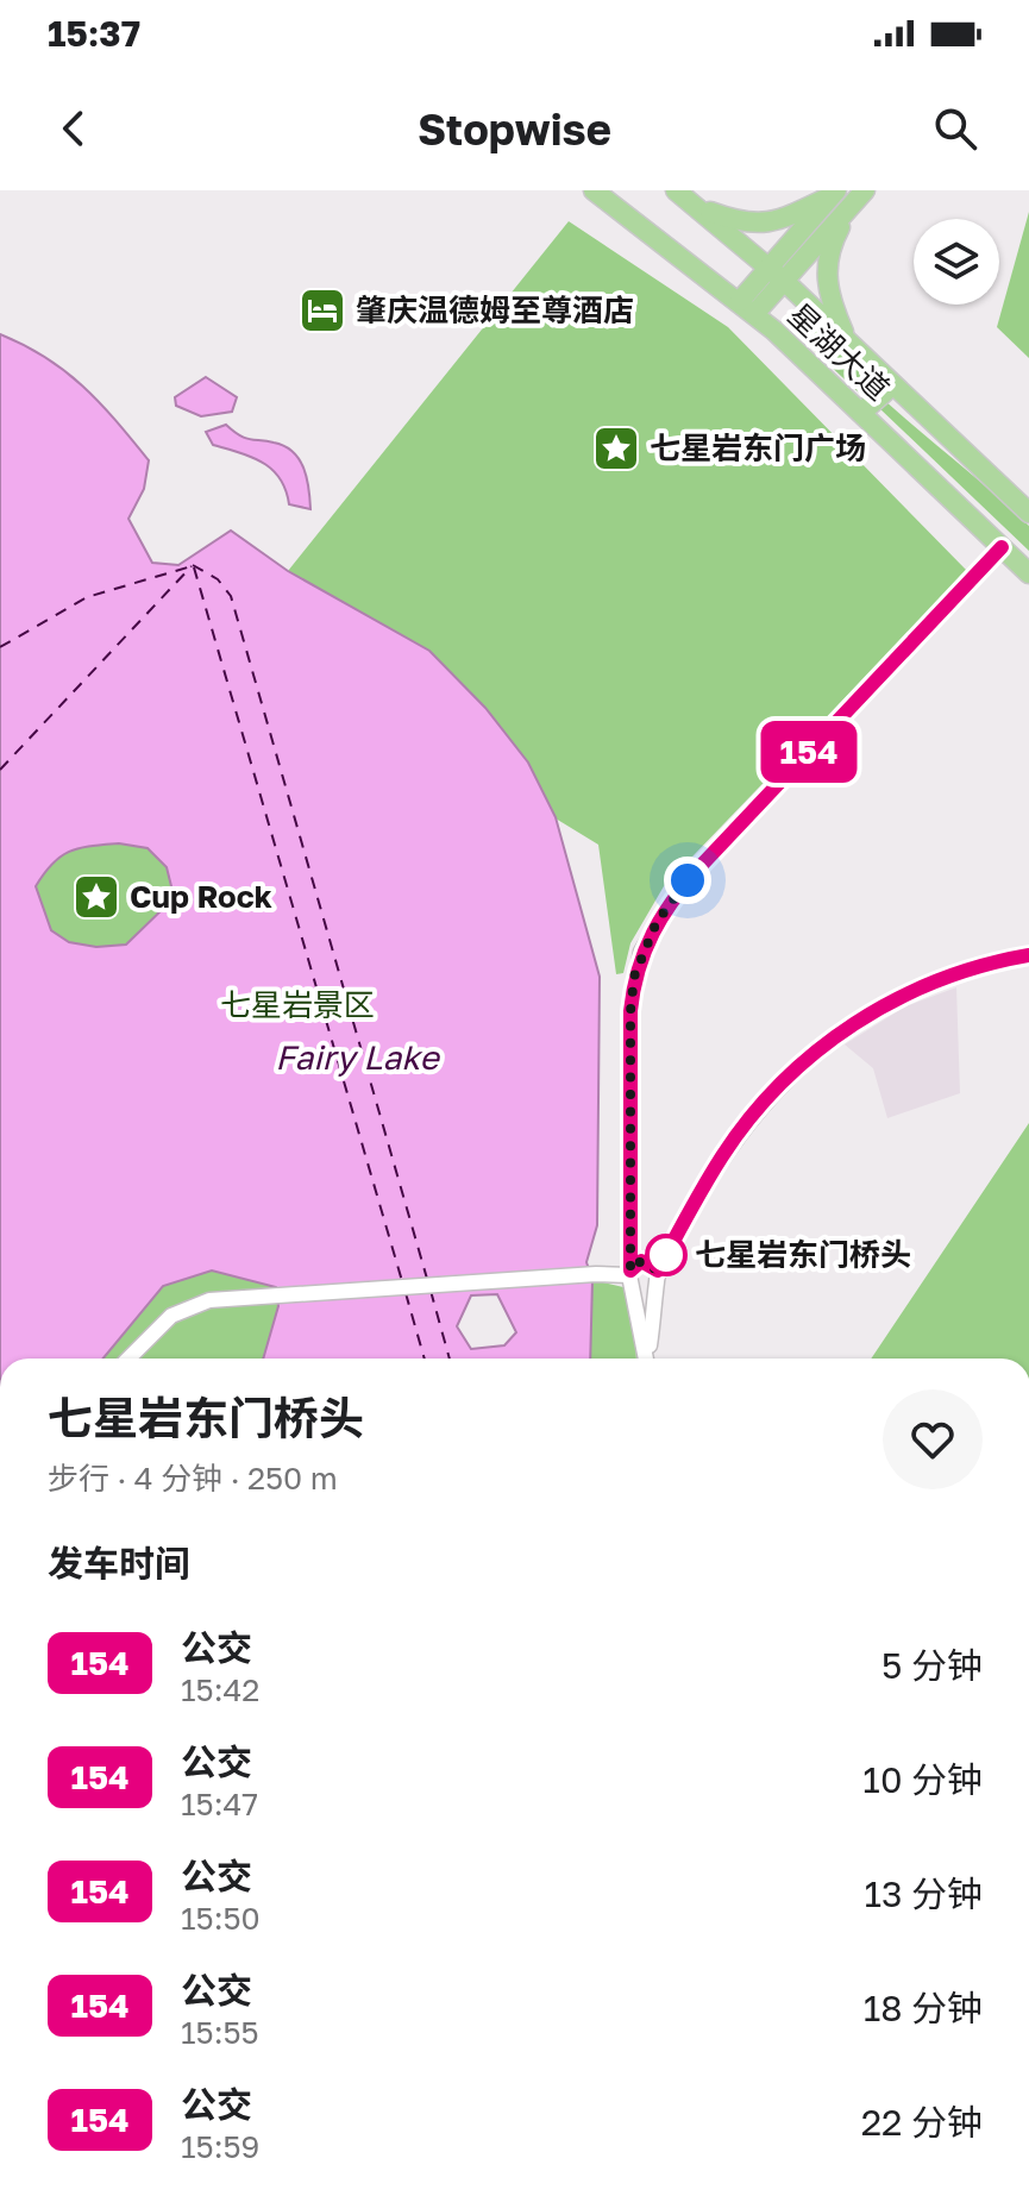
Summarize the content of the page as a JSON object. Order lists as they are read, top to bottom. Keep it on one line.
{"streets":{"main road":["星湖大道"]},"water":["Fairy Lake"],"parks":["七星岩景区"],"places":{"hotel":["肇庆温德姆至尊酒店"],"place":["七星岩东门广场","Cup Rock"],"other":["七星岩东门桥头"]},"lines":["bus line 154"],"page":{"status":"15:37","header":"Stopwise","on_map":"154","heading":[["七星岩东门桥头","步行 · 4 分钟 · 250 m"],"发车时间"],"list":[{"mark":"154","name":"公交","note":"15:42","value":"5 分钟"},{"mark":"154","name":"公交","note":"15:47","value":"10 分钟"},{"mark":"154","name":"公交","note":"15:50","value":"13 分钟"},{"mark":"154","name":"公交","note":"15:55","value":"18 分钟"},{"mark":"154","name":"公交","note":"15:59","value":"22 分钟"}]}}
